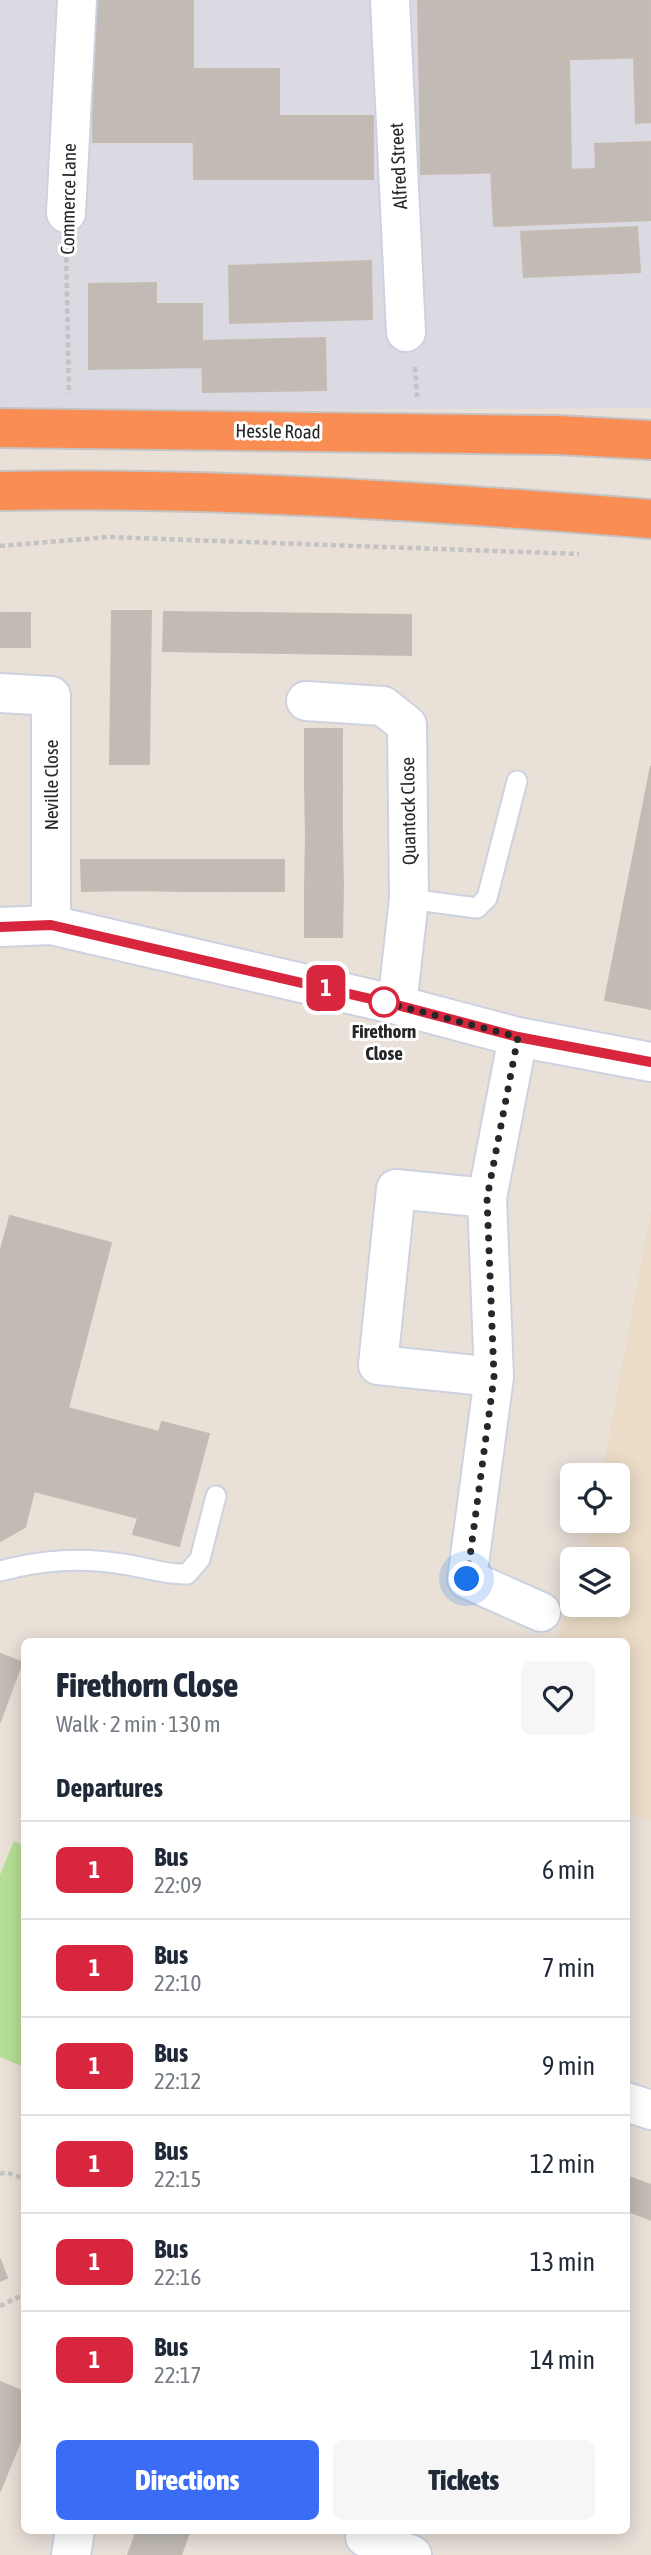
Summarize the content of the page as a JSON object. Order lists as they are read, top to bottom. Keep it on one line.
{"streets":{"highway":["Hessle Road"],"street":["Alfred Street","Commerce Lane","Neville Close","Quantock Close"]},"places":["Firethorn Close"],"lines":["bus line 1"],"page":{"on_map":"1","heading":[["Firethorn Close","Walk · 2 min · 130 m"],"Departures"],"list":[{"mark":"1","name":"Bus","note":"22:09","value":"6 min"},{"mark":"1","name":"Bus","note":"22:10","value":"7 min"},{"mark":"1","name":"Bus","note":"22:12","value":"9 min"},{"mark":"1","name":"Bus","note":"22:15","value":"12 min"},{"mark":"1","name":"Bus","note":"22:16","value":"13 min"},{"mark":"1","name":"Bus","note":"22:17","value":"14 min"}],"buttons":["Directions","Tickets"]}}
